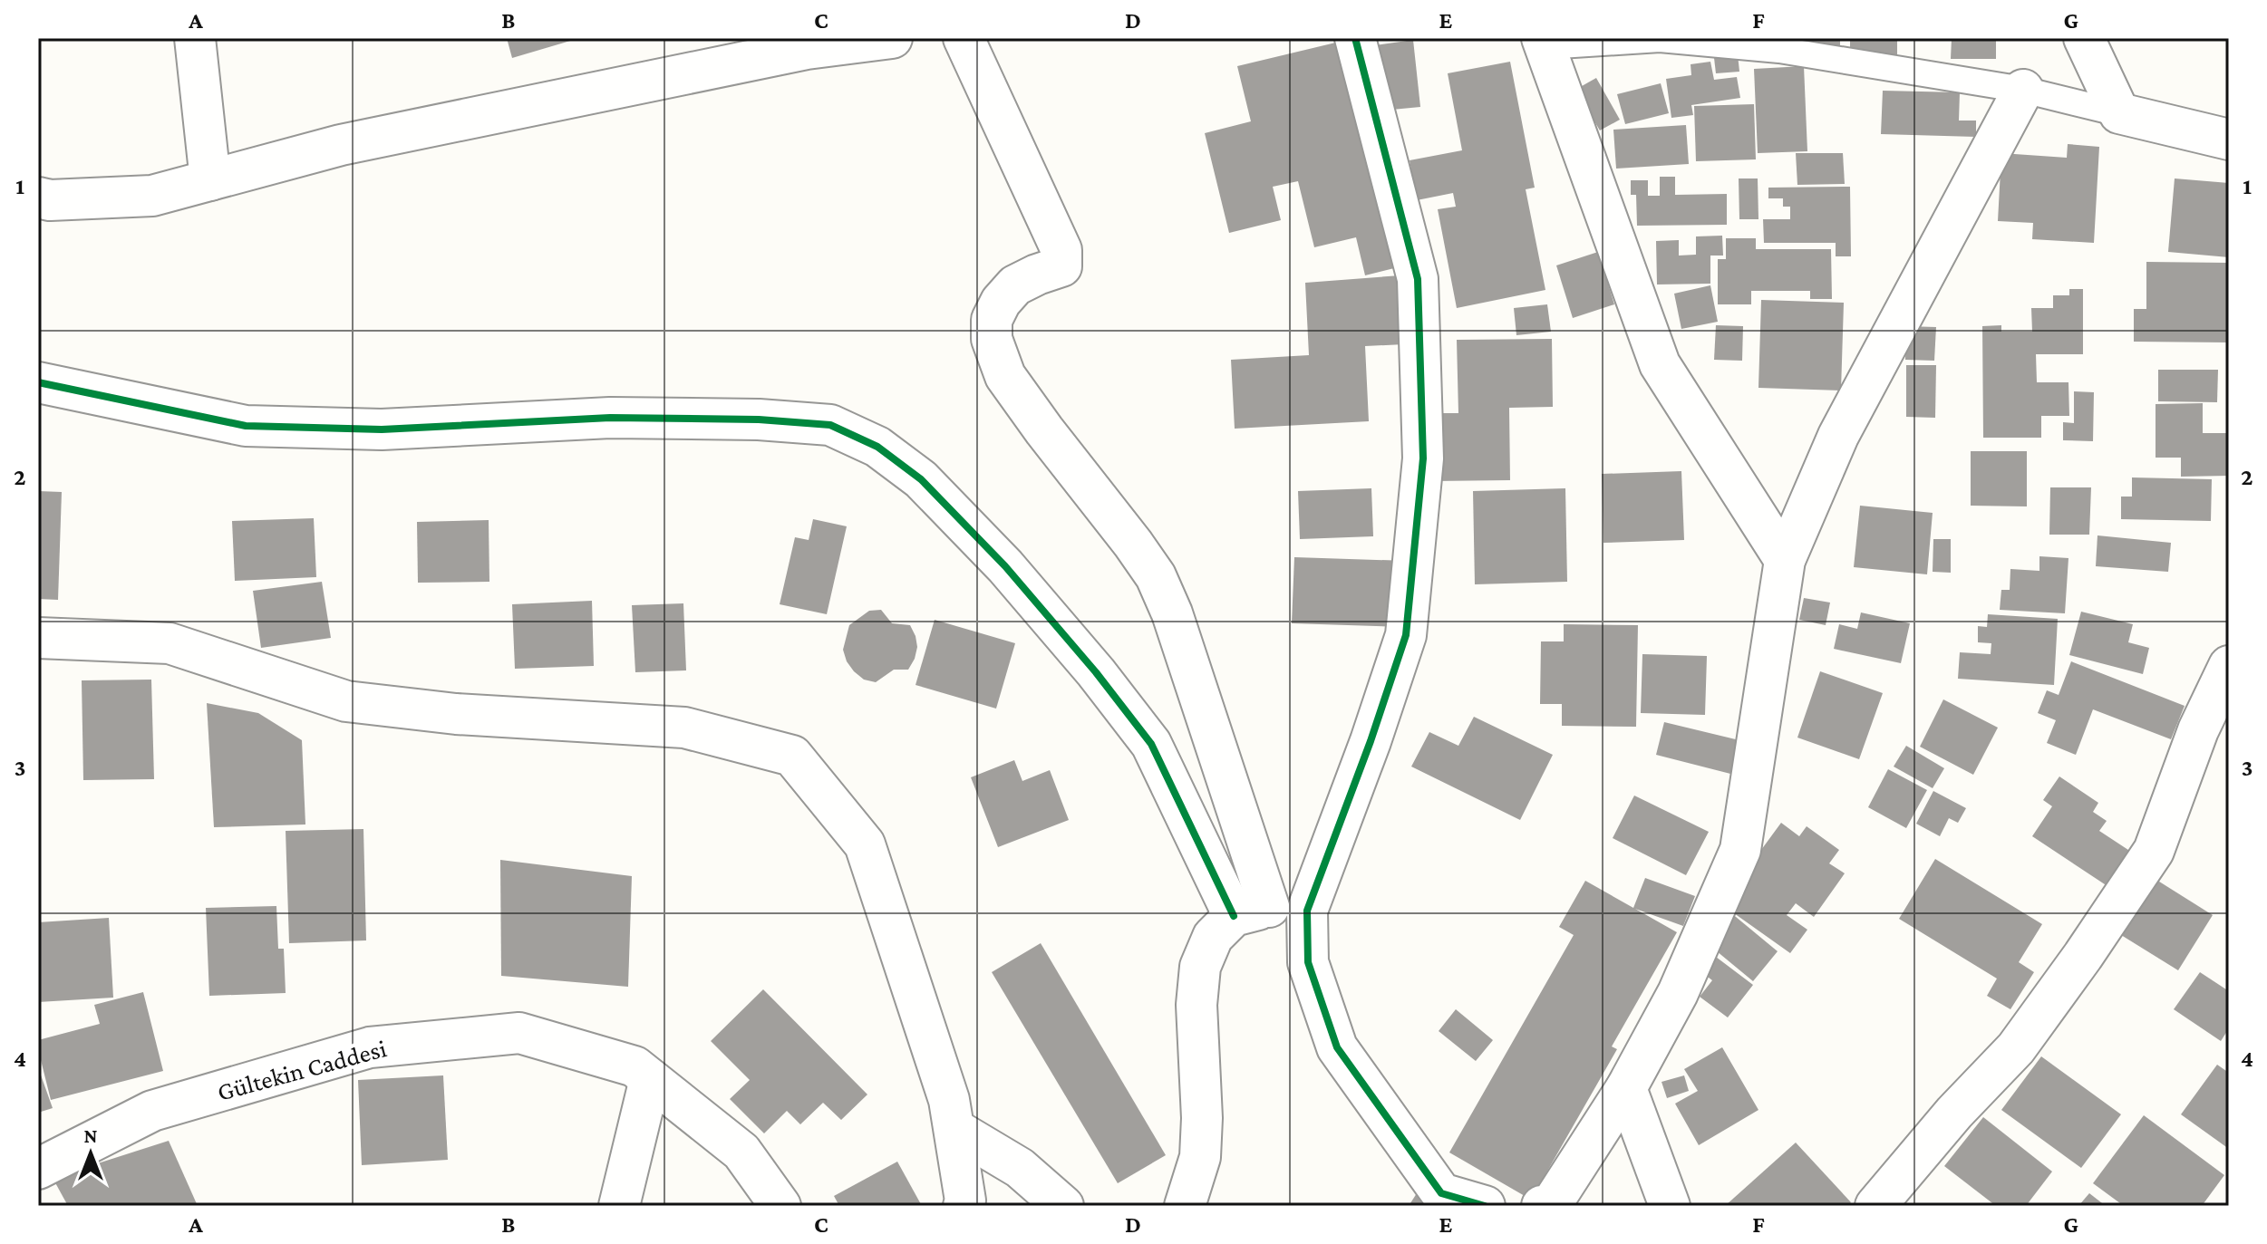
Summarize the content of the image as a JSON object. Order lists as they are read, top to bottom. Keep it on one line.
{"streets":{"street":["Gültekin Caddesi"]},"north":"top","grid":{"columns":["A","B","C","D","E","F","G"],"rows":["1","2","3","4"]}}
